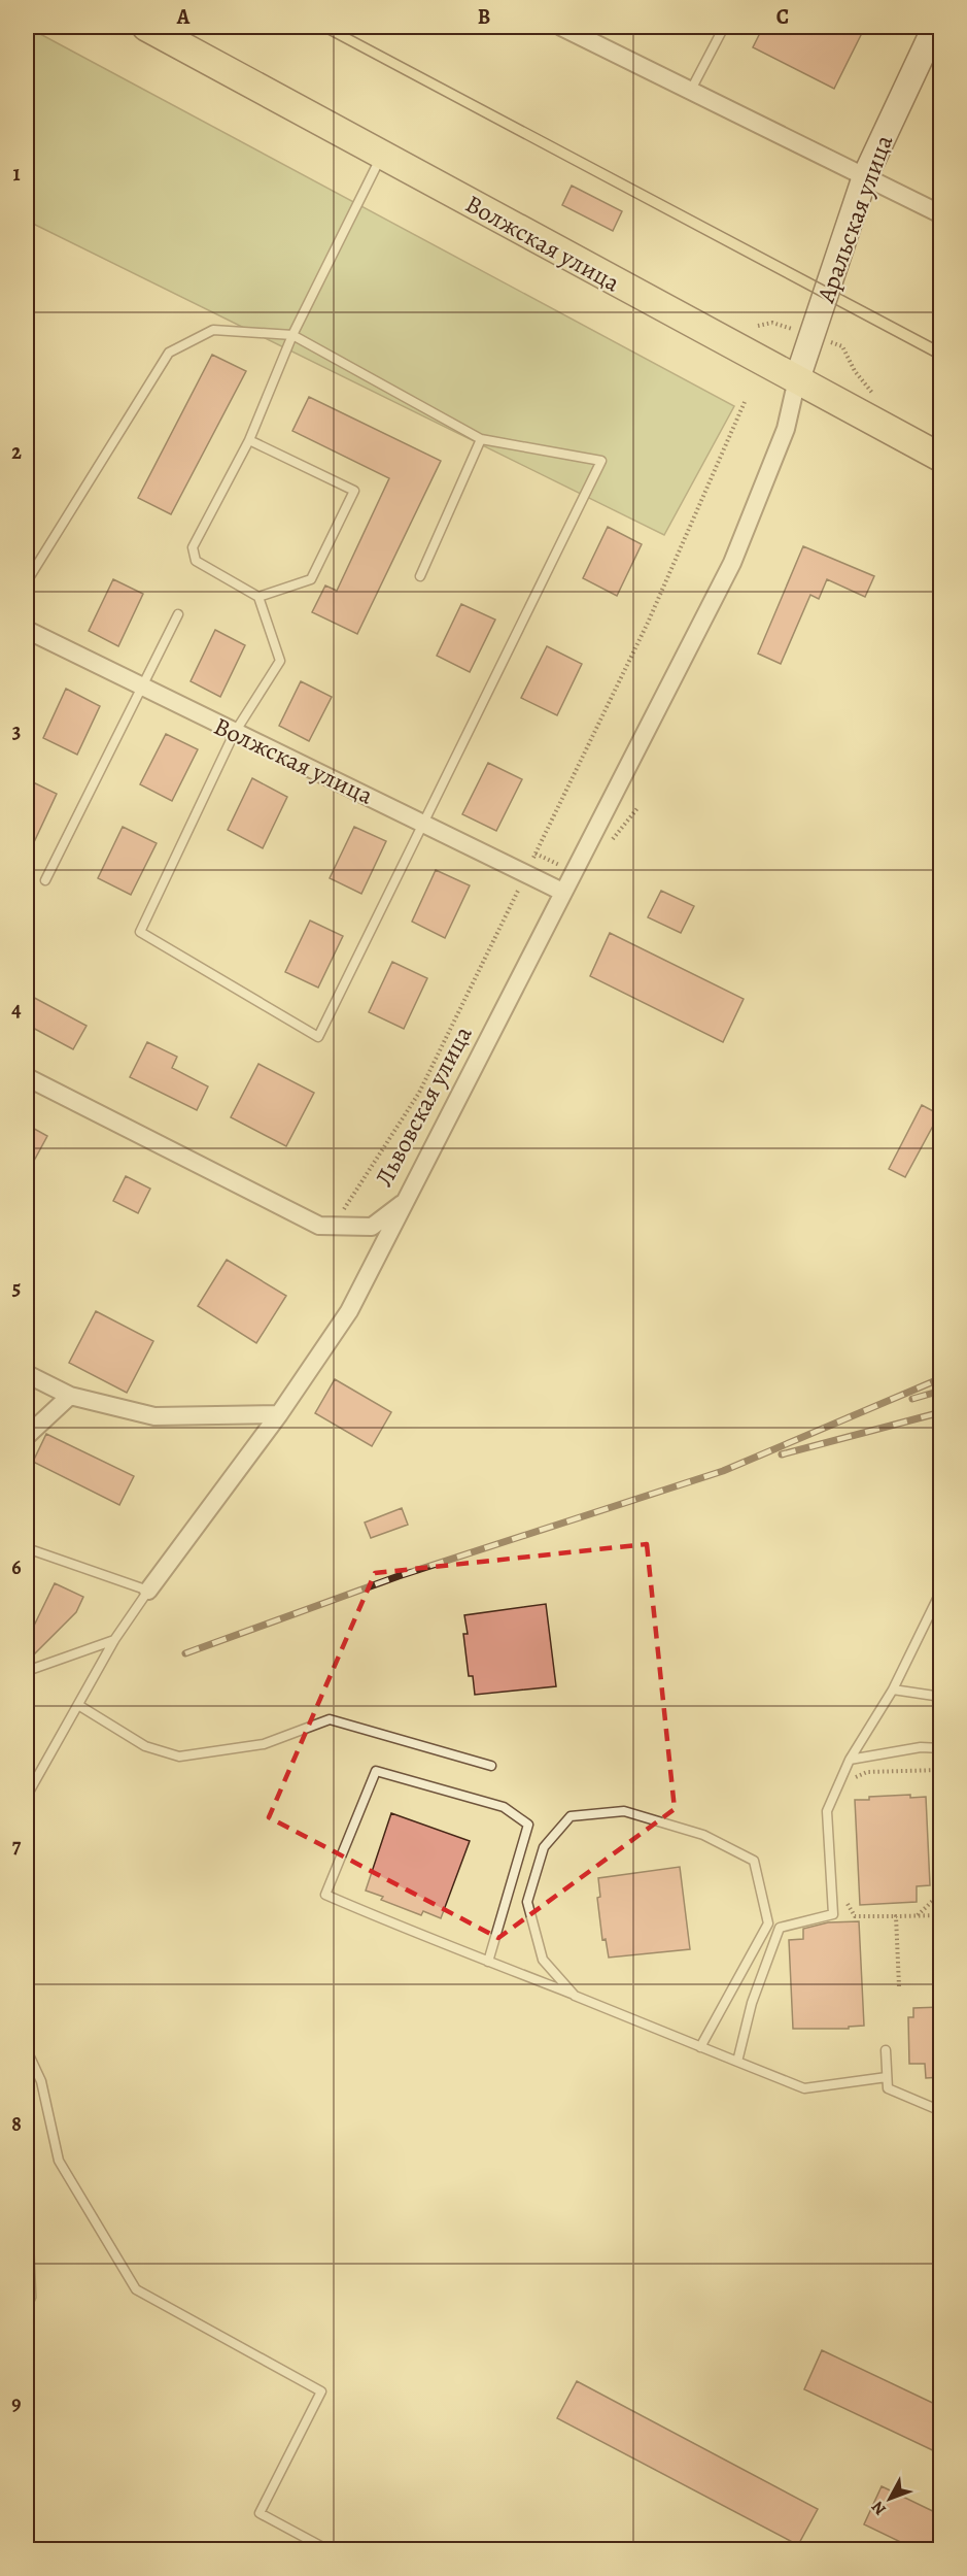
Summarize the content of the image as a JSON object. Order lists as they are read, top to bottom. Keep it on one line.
{"streets":{"main road":["Волжская улица"],"street":["Аральская улица","Львовская улица"]},"crossings":[["Аральская улица","Волжская улица"],["Аральская улица","Львовская улица"],["Волжская улица","Львовская улица"]],"north":"bottom left","grid":{"columns":["A","B","C"],"rows":["1","2","3","4","5","6","7","8","9"]}}
